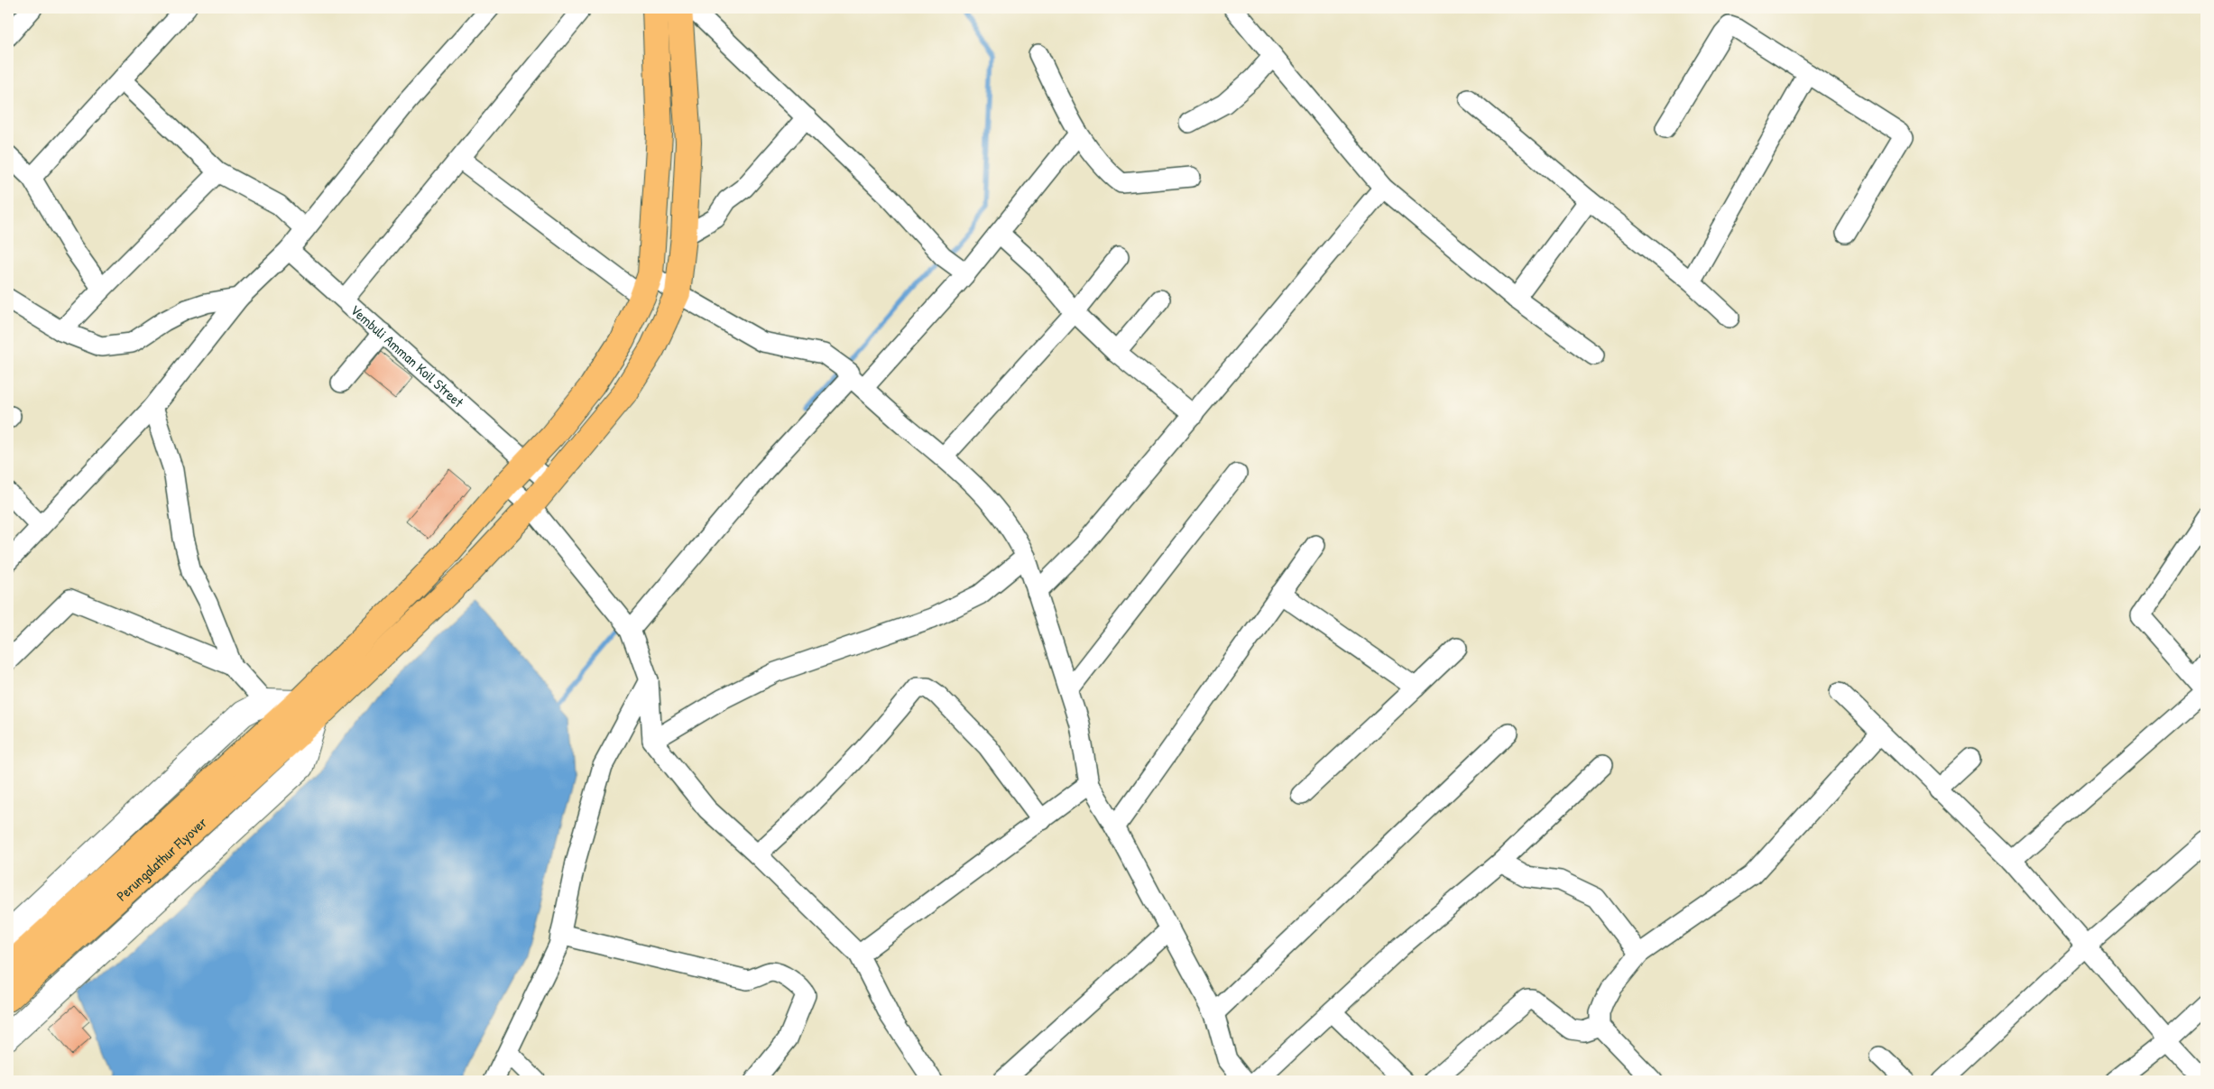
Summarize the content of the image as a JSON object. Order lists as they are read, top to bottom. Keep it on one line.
{"streets":{"main road":["Perungalathur Flyover"],"street":["Vembuli Amman Koil Street"]},"crossings":[["Vembuli Amman Koil Street","Perungalathur Flyover"]]}
